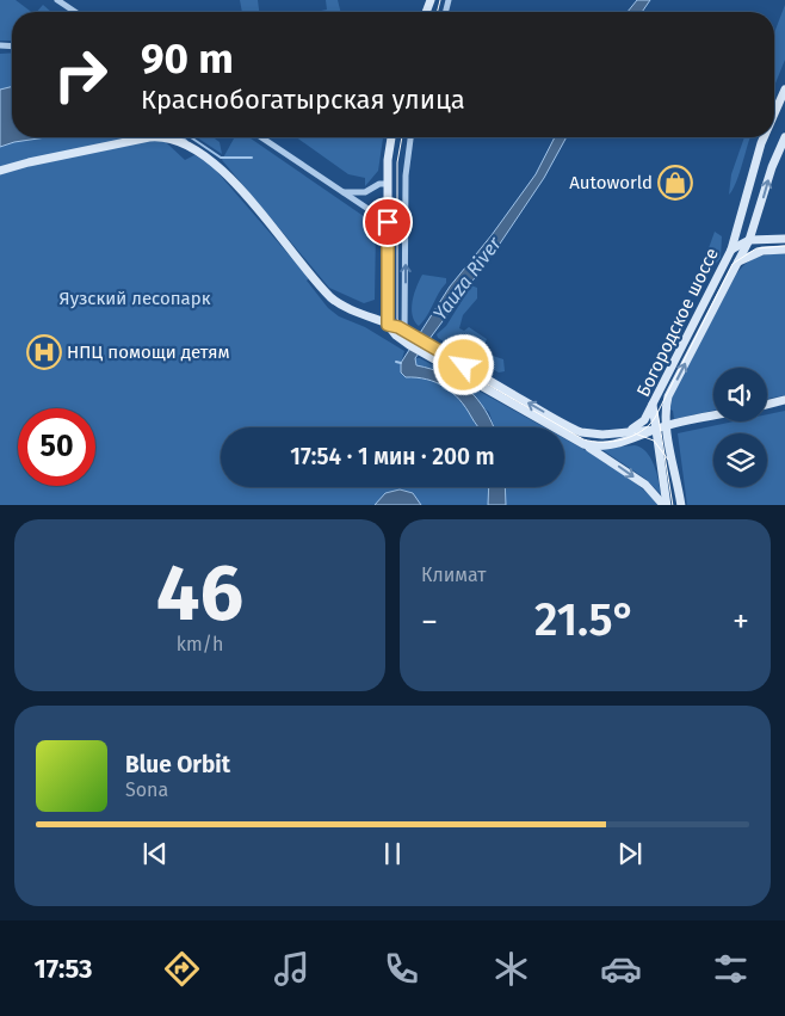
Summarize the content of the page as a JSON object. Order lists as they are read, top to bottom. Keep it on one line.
{"streets":{"main road":["Богородское шоссе"]},"water":["Yauza River"],"parks":["Яузский лесопарк"],"places":{"shop":["Autoworld"],"hospital":["НПЦ помощи детям"]},"page":{"turn":["90 m","Краснобогатырская улица"],"limit":"50","trip":"17:54 · 1 мин · 200 m","tile":[["46","km/h"],"Климат"],"heat":["−","21.5°","+"],"song":["Blue Orbit","Sona"],"tabs":"17:53"}}
